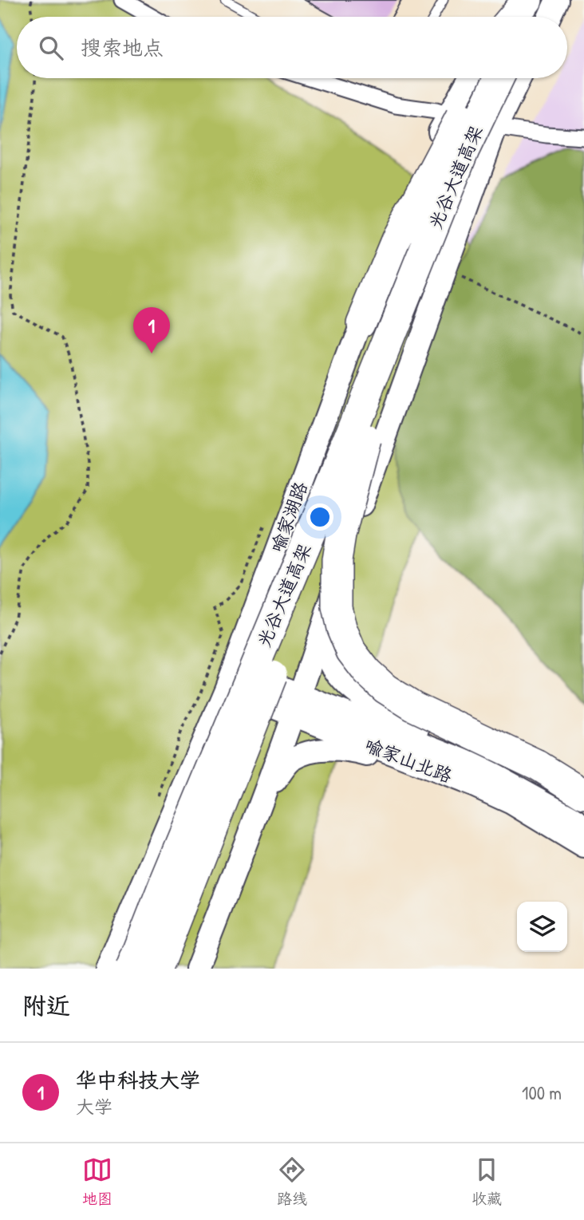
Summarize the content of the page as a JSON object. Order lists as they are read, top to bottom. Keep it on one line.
{"streets":{"highway":["光谷大道高架"],"main road":["喻家湖路","喻家山北路"]},"crossings":[["喻家湖路","喻家山北路"]],"page":{"search":"搜索地点","pins":"1","heading":"附近","list":[{"mark":"1","name":"华中科技大学","note":"大学","value":"100 m"}],"nav":["地图","路线","收藏"]}}
